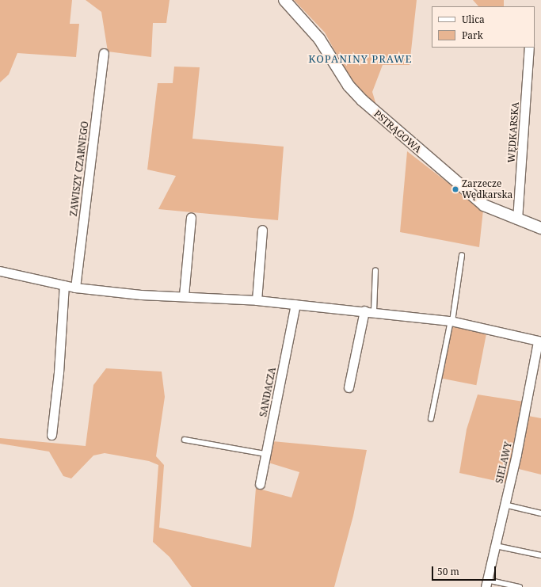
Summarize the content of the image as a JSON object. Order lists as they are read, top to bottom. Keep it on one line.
{"streets":{"street":["PSTRĄGOWA","WĘDKARSKA","ZAWISZY CZARNEGO","SANDACZA","SIELAWY"]},"crossings":[["PSTRĄGOWA","WĘDKARSKA"]],"districts":["KOPANINY PRAWE"],"places":["Zarzecze Wędkarska"],"legend":["Ulica","Park"],"scale_bar":"50 m"}
